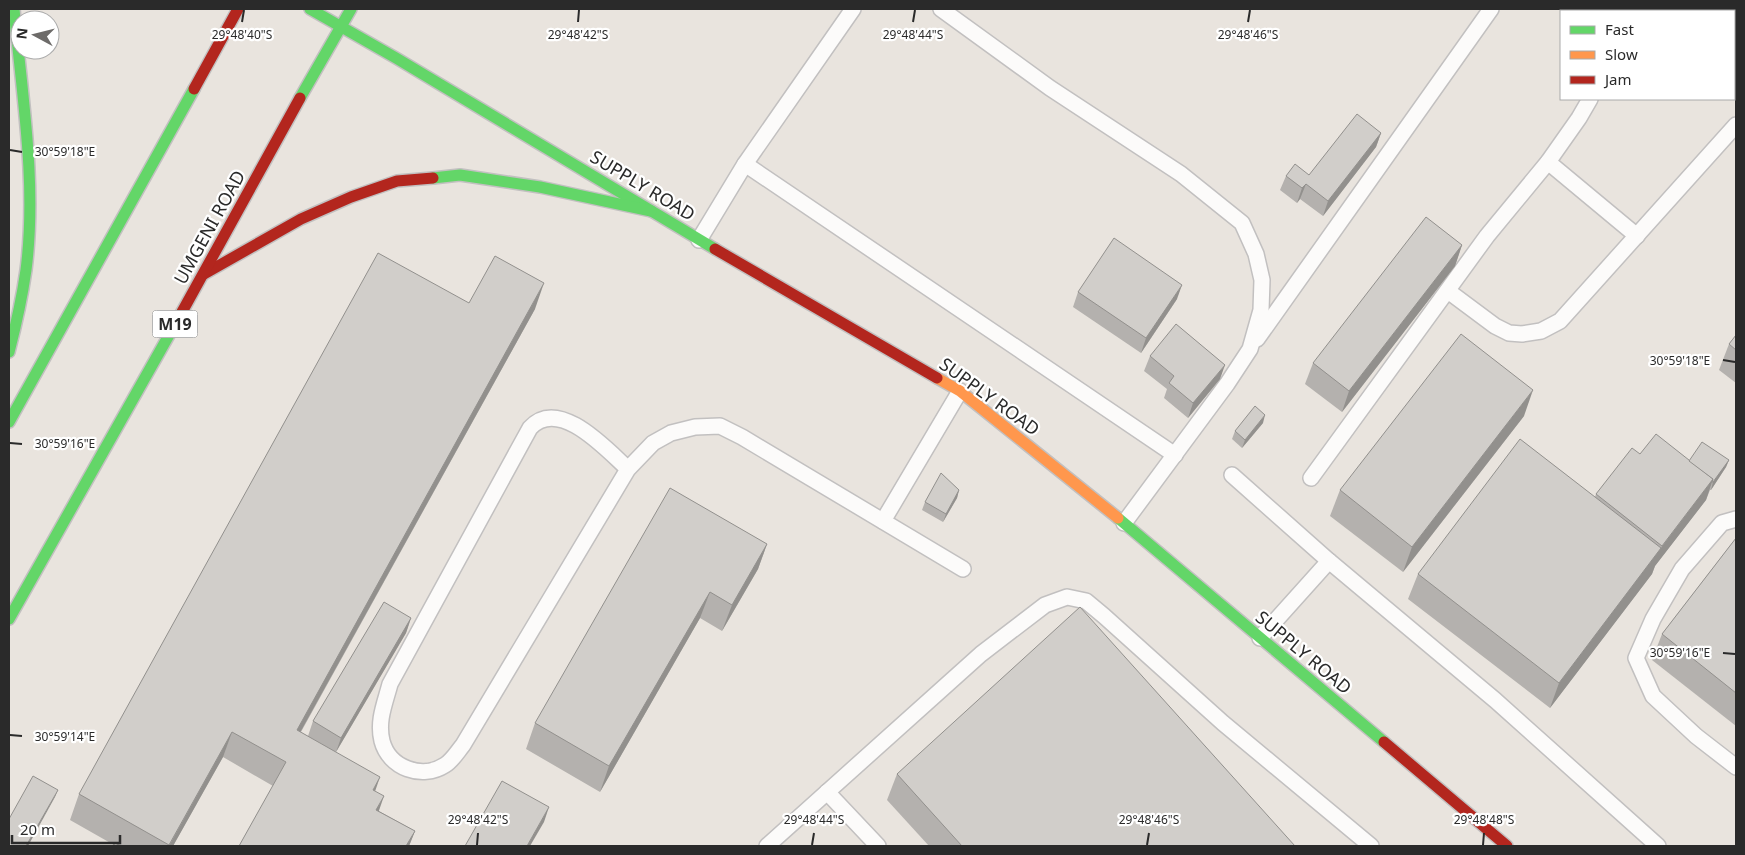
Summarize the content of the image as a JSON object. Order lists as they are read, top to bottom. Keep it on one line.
{"streets":{"main road":["SUPPLY ROAD","UMGENI ROAD","M19"]},"crossings":[["SUPPLY ROAD","UMGENI ROAD"]],"legend":["Fast","Slow","Jam"],"scale_bar":"20 m","north":"left","coordinates":["29°48'40\"S","29°48'42\"S","29°48'44\"S","29°48'46\"S","30°59'18\"E","30°59'16\"E","30°59'14\"E","29°48'48\"S"]}
